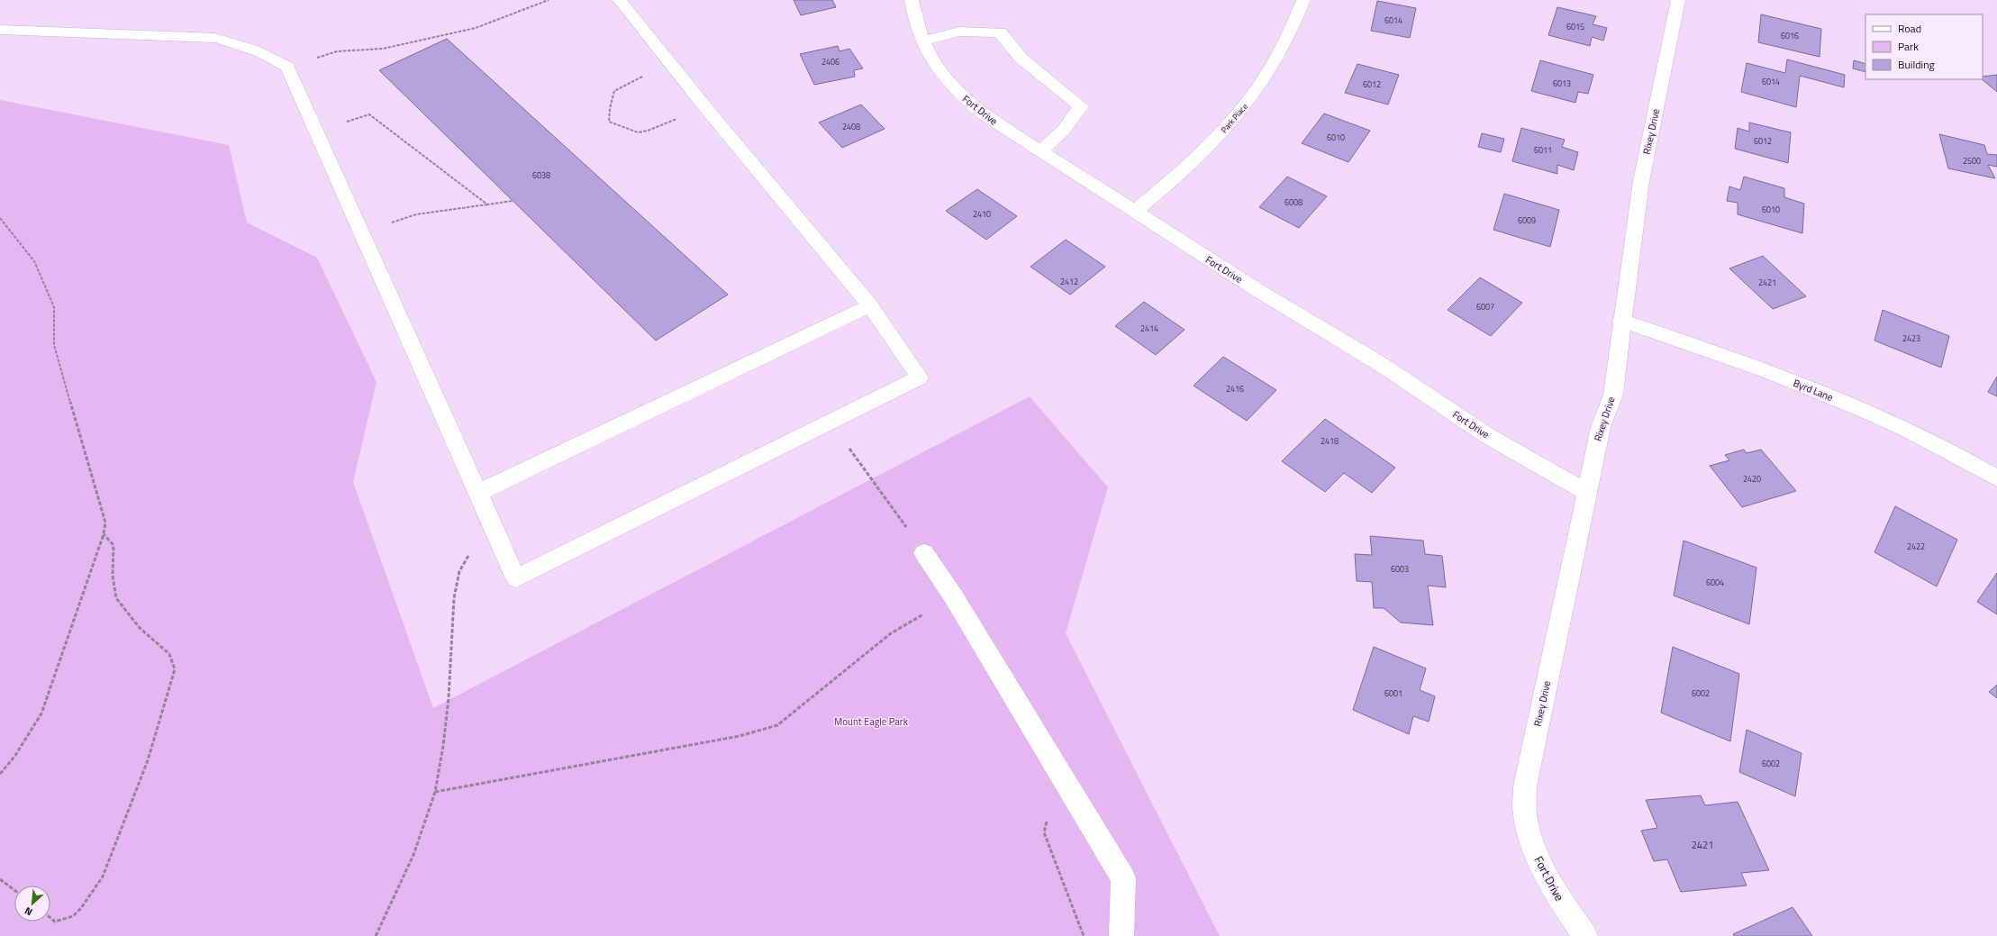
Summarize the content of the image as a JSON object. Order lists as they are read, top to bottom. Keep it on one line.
{"streets":{"street":["Fort Drive","Park Place","Rixey Drive","Byrd Lane"]},"crossings":[["Fort Drive","Park Place"],["Fort Drive","Rixey Drive"],["Rixey Drive","Byrd Lane"]],"parks":["Mount Eagle Park"],"house_numbers":["6014","6015","6016","2406","6014","6013","6012","2408","6010","6012","6011","2500","6038","6008","6010","2410","6009","2412","2421","6007","2414","2423","2416","2418","2420","2422","6003","6004","6001","6002","6002","2421"],"legend":["Road","Park","Building"],"north":"bottom left"}
